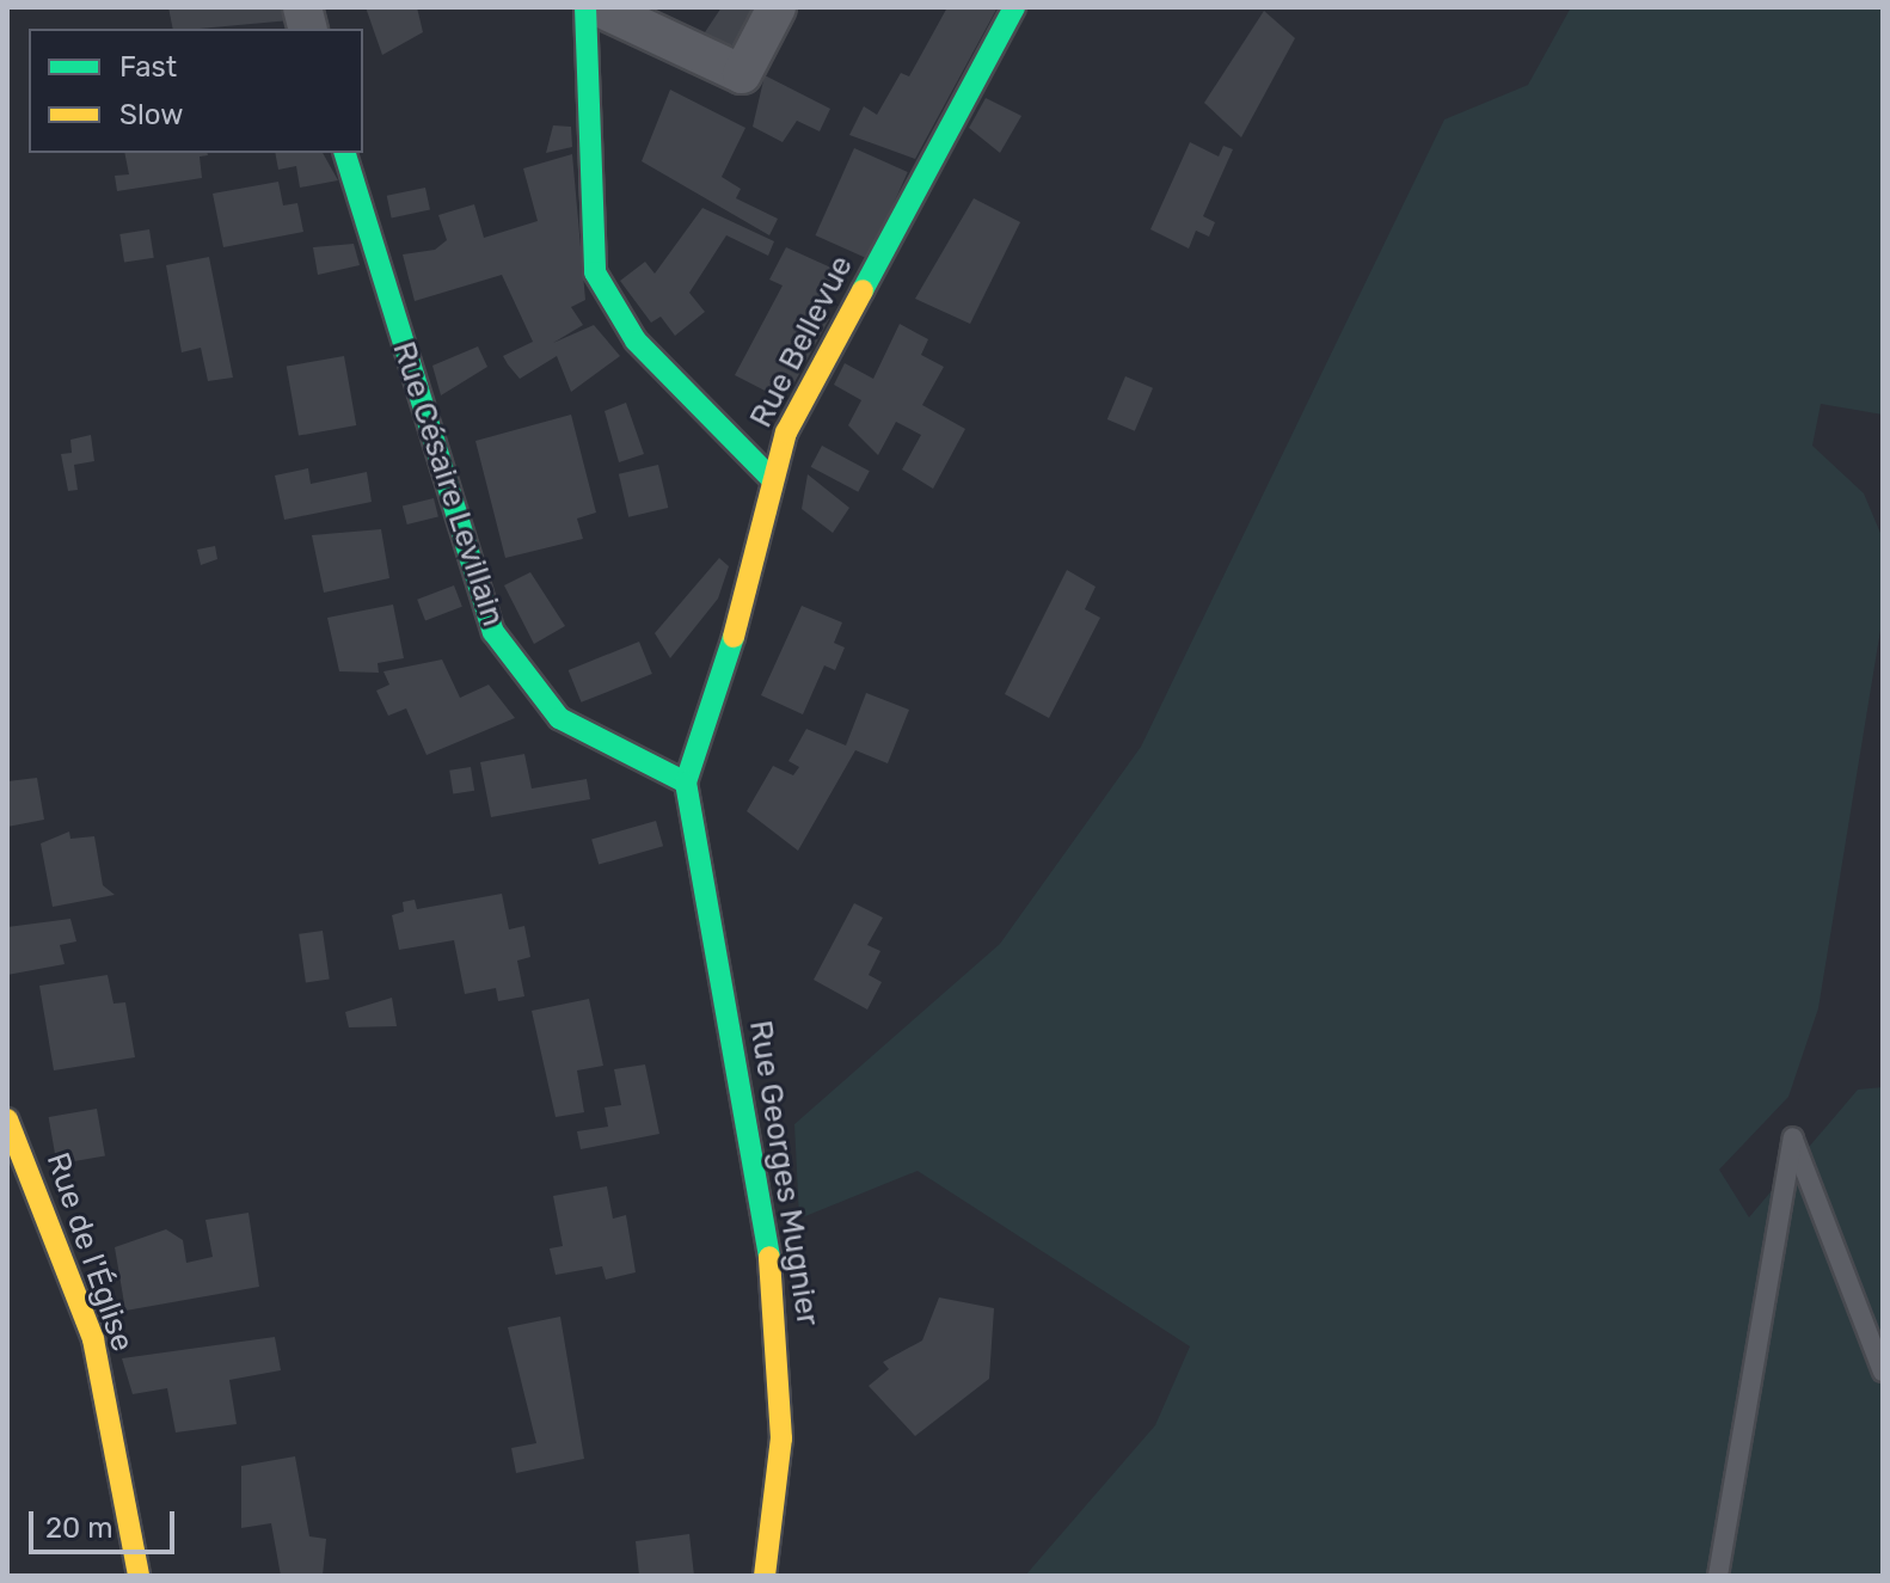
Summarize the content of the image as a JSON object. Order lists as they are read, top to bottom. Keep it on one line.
{"streets":{"street":["Rue Bellevue","Rue Césaire Levillain","Rue Georges Mugnier","Rue de l'Église"]},"crossings":[["Rue Bellevue","Rue Césaire Levillain"],["Rue Bellevue","Rue Georges Mugnier"],["Rue Césaire Levillain","Rue Georges Mugnier"]],"legend":["Fast","Slow"],"scale_bar":"20 m"}
